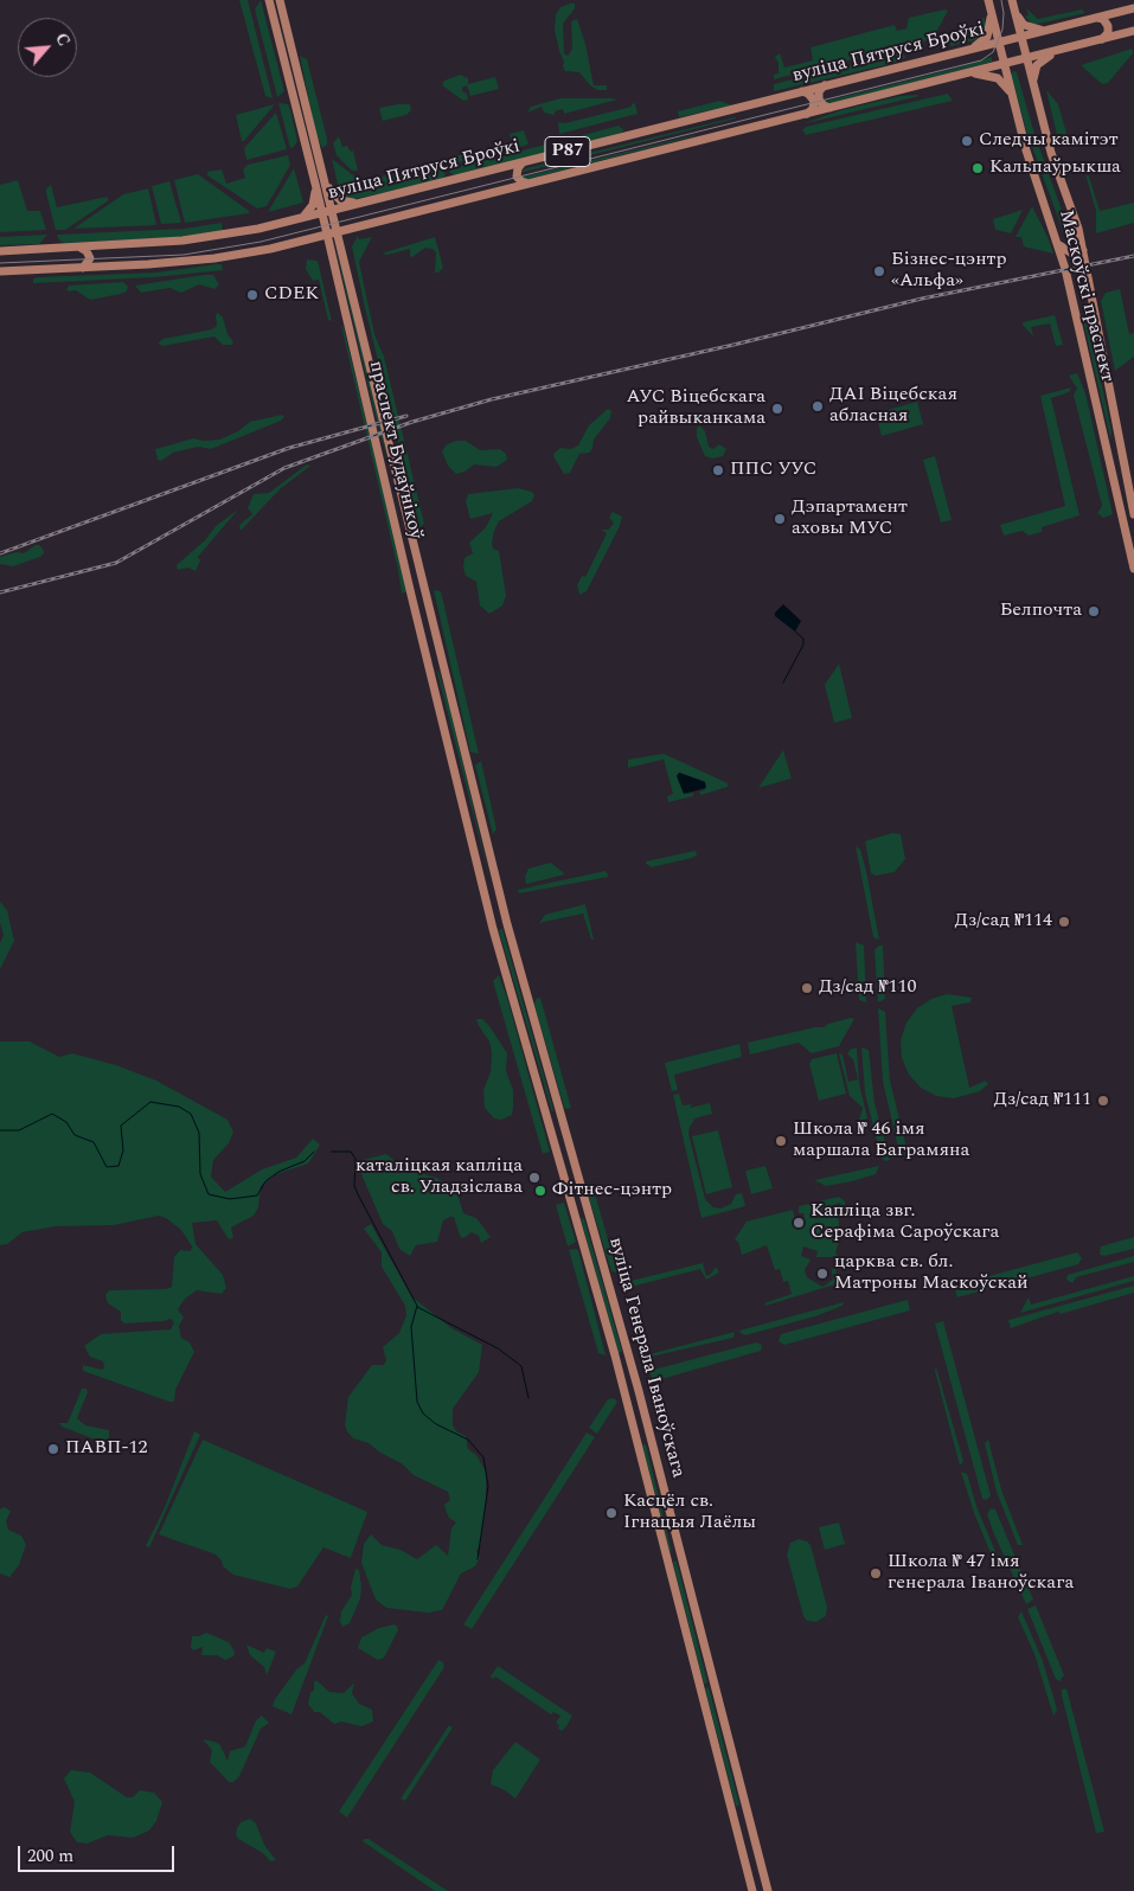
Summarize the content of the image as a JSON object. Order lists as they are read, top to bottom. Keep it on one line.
{"streets":{"main road":["вуліца Пятруся Броўкі","Р87","Маскоўскі праспект","праспект Будаўнікоў","вуліца Генерала Іваноўскага"]},"crossings":[["вуліца Пятруся Броўкі","Р87"],["вуліца Пятруся Броўкі","Маскоўскі праспект"],["вуліца Пятруся Броўкі","праспект Будаўнікоў"],["Р87","Маскоўскі праспект"],["праспект Будаўнікоў","вуліца Генерала Іваноўскага"]],"places":["Следчы камітэт","Кальпаўрыкша","Бізнес-цэнтр «Альфа»","CDEK","ДАІ Віцебская абласная","АУС Віцебскага райвыканкама","ППС УУС","Дэпартамент аховы МУС","Белпочта","Дз/сад №114","Дз/сад №110","Дз/сад №111","Школа № 46 імя маршала Баграмяна","каталіцкая капліца св. Уладзіслава","Фітнес-цэнтр","Капліца звг. Серафіма Сароўскага","царква св. бл. Матроны Маскоўскай","ПАВП-12","Касцёл св. Ігнацыя Лаёлы","Школа № 47 імя генерала Іваноўскага"],"scale_bar":"200 m","north":"top right"}
